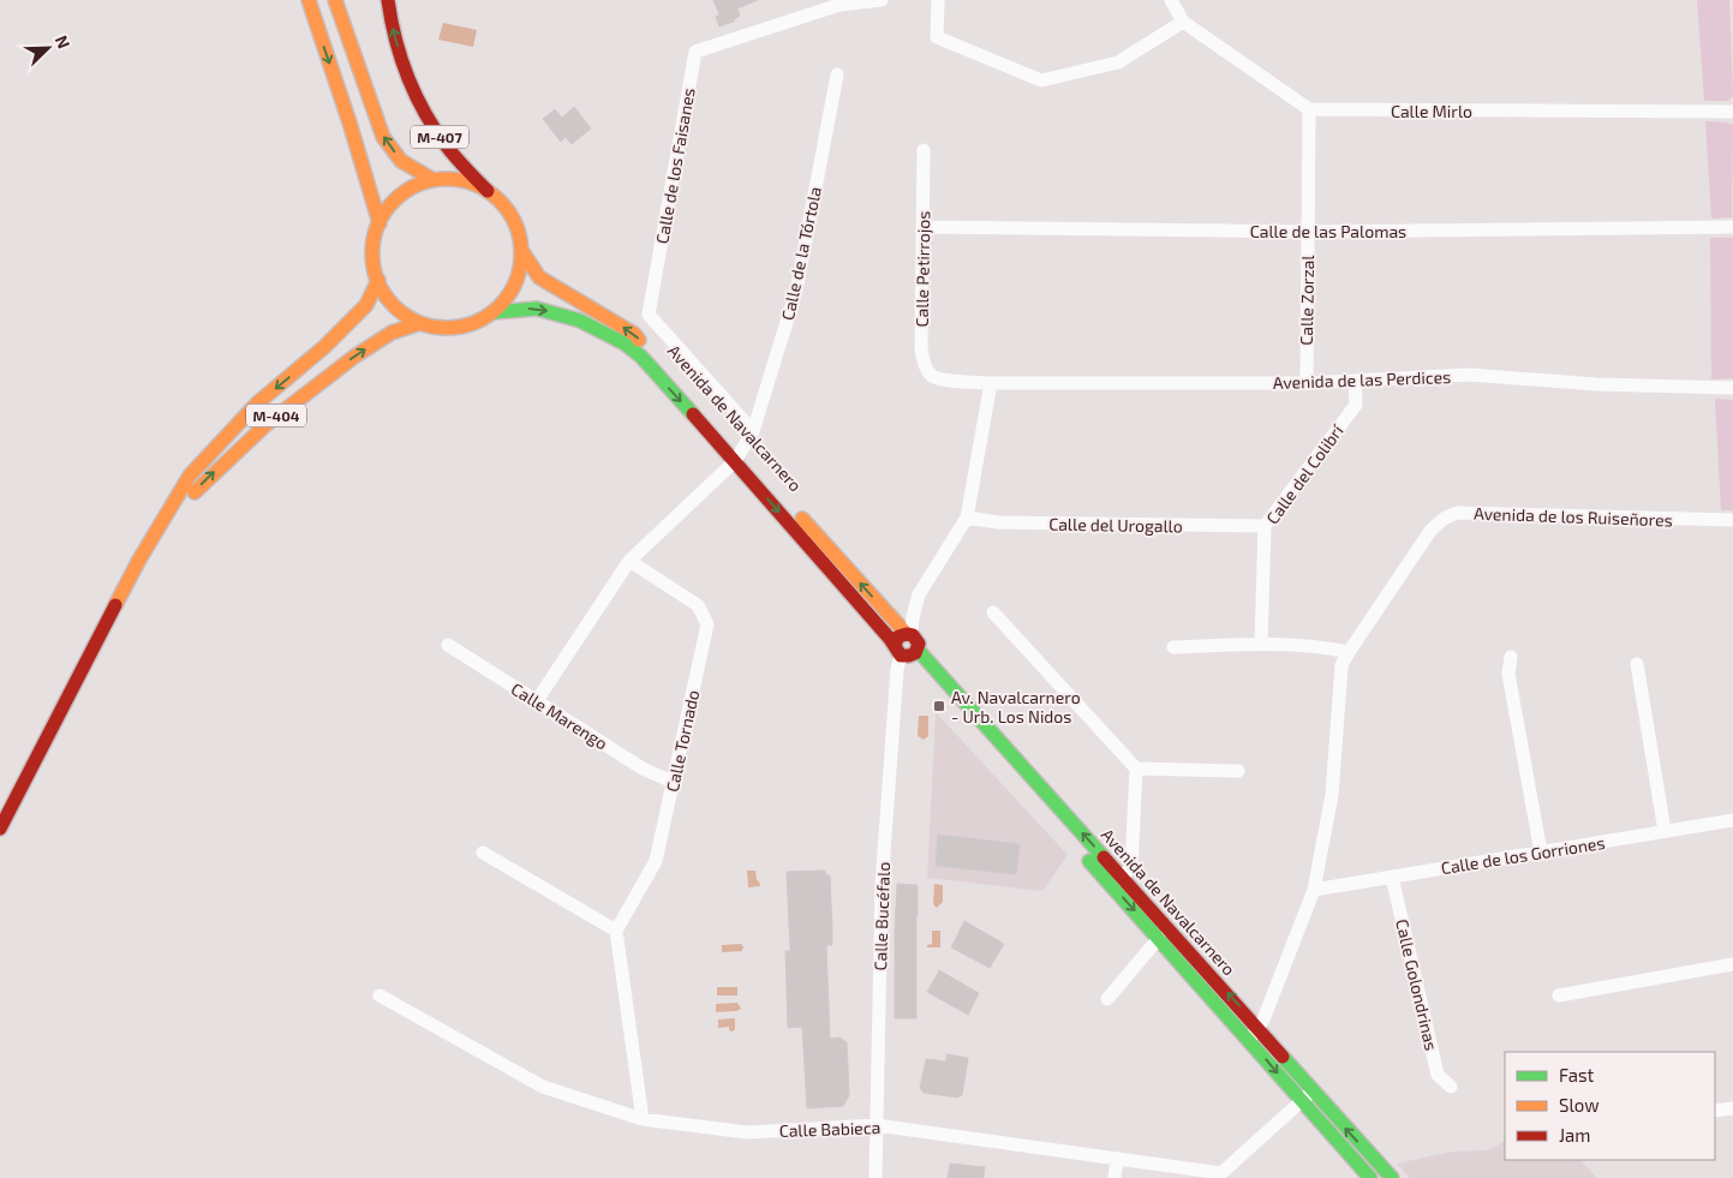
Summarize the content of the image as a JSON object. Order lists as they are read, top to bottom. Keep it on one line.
{"streets":{"main road":["M-407","M-404","Avenida de Navalcarnero"],"street":["Calle Mirlo","Calle de los Faisanes","Calle de las Palomas","Calle de la Tórtola","Calle Petirrojos","Calle Zorzal","Avenida de las Perdices","Calle del Colibrí","Avenida de los Ruiseñores","Calle del Urogallo","Calle Marengo","Calle Tornado","Calle de los Gorriones","Calle Bucéfalo","Calle Golondrinas","Calle Babieca"]},"crossings":[["Calle Mirlo","Calle Zorzal"],["M-407","M-404"],["M-407","Avenida de Navalcarnero"],["Calle de los Faisanes","Calle de la Tórtola"],["Calle de las Palomas","Calle Petirrojos"],["Calle de las Palomas","Calle Zorzal"],["Calle de la Tórtola","Avenida de Navalcarnero"],["Calle de la Tórtola","Calle Tornado"],["Calle Petirrojos","Avenida de las Perdices"],["Calle Zorzal","Avenida de las Perdices"],["Avenida de las Perdices","Calle del Colibrí"],["M-404","Avenida de Navalcarnero"],["Avenida de Navalcarnero","Avenida de los Ruiseñores"],["Avenida de Navalcarnero","Calle Bucéfalo"],["Avenida de Navalcarnero","Calle Babieca"],["Calle del Colibrí","Calle del Urogallo"],["Avenida de los Ruiseñores","Calle de los Gorriones"],["Calle Marengo","Calle Tornado"],["Calle de los Gorriones","Calle Golondrinas"],["Calle Bucéfalo","Calle Babieca"]],"places":{"transit":["Av. Navalcarnero - Urb. Los Nidos"]},"legend":["Fast","Slow","Jam"],"north":"top right"}
